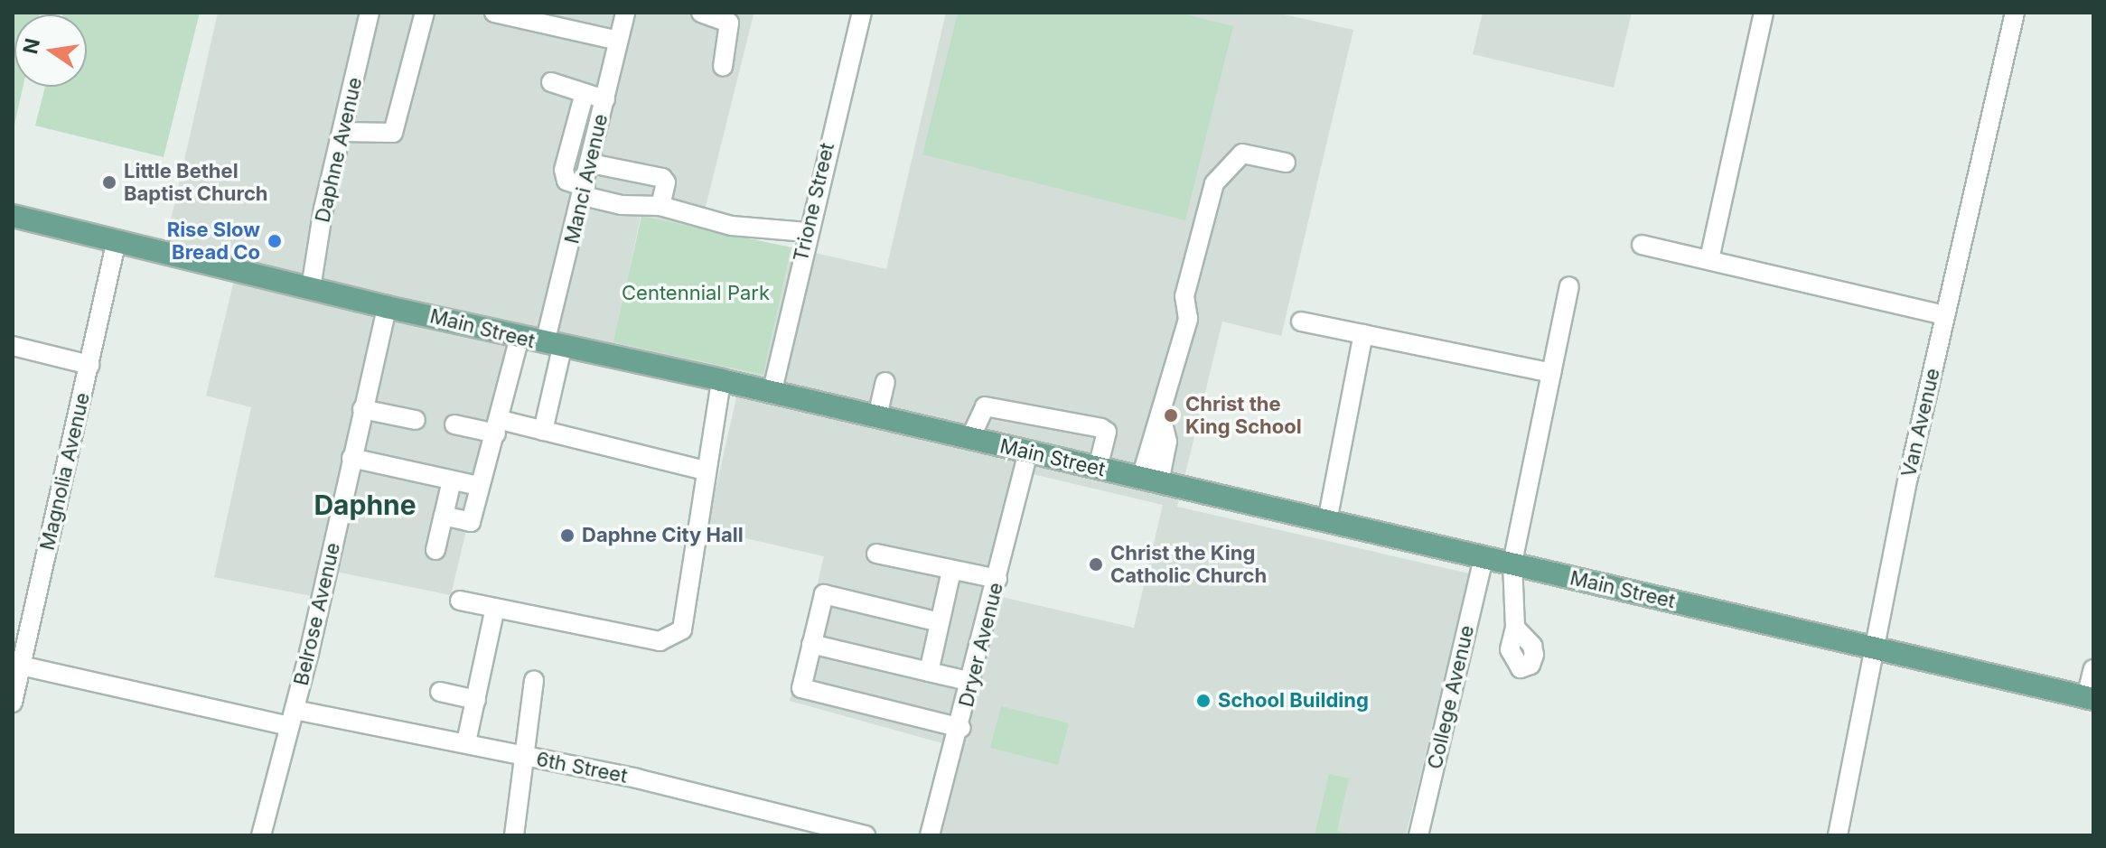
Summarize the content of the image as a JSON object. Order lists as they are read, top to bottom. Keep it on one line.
{"streets":{"main road":["Main Street"],"street":["Daphne Avenue","Manci Avenue","Trione Street","Van Avenue","Magnolia Avenue","Belrose Avenue","Dryer Avenue","College Avenue","6th Street"]},"crossings":[["Daphne Avenue","Main Street"],["Manci Avenue","Main Street"],["Trione Street","Main Street"],["Main Street","Van Avenue"],["Main Street","Magnolia Avenue"],["Main Street","Belrose Avenue"],["Main Street","Dryer Avenue"],["Main Street","College Avenue"],["Magnolia Avenue","6th Street"],["Belrose Avenue","6th Street"]],"districts":["Daphne"],"parks":["Centennial Park"],"places":["Little Bethel Baptist Church","Rise Slow Bread Co","Christ the King School","Daphne City Hall","Christ the King Catholic Church","School Building"],"north":"left"}
